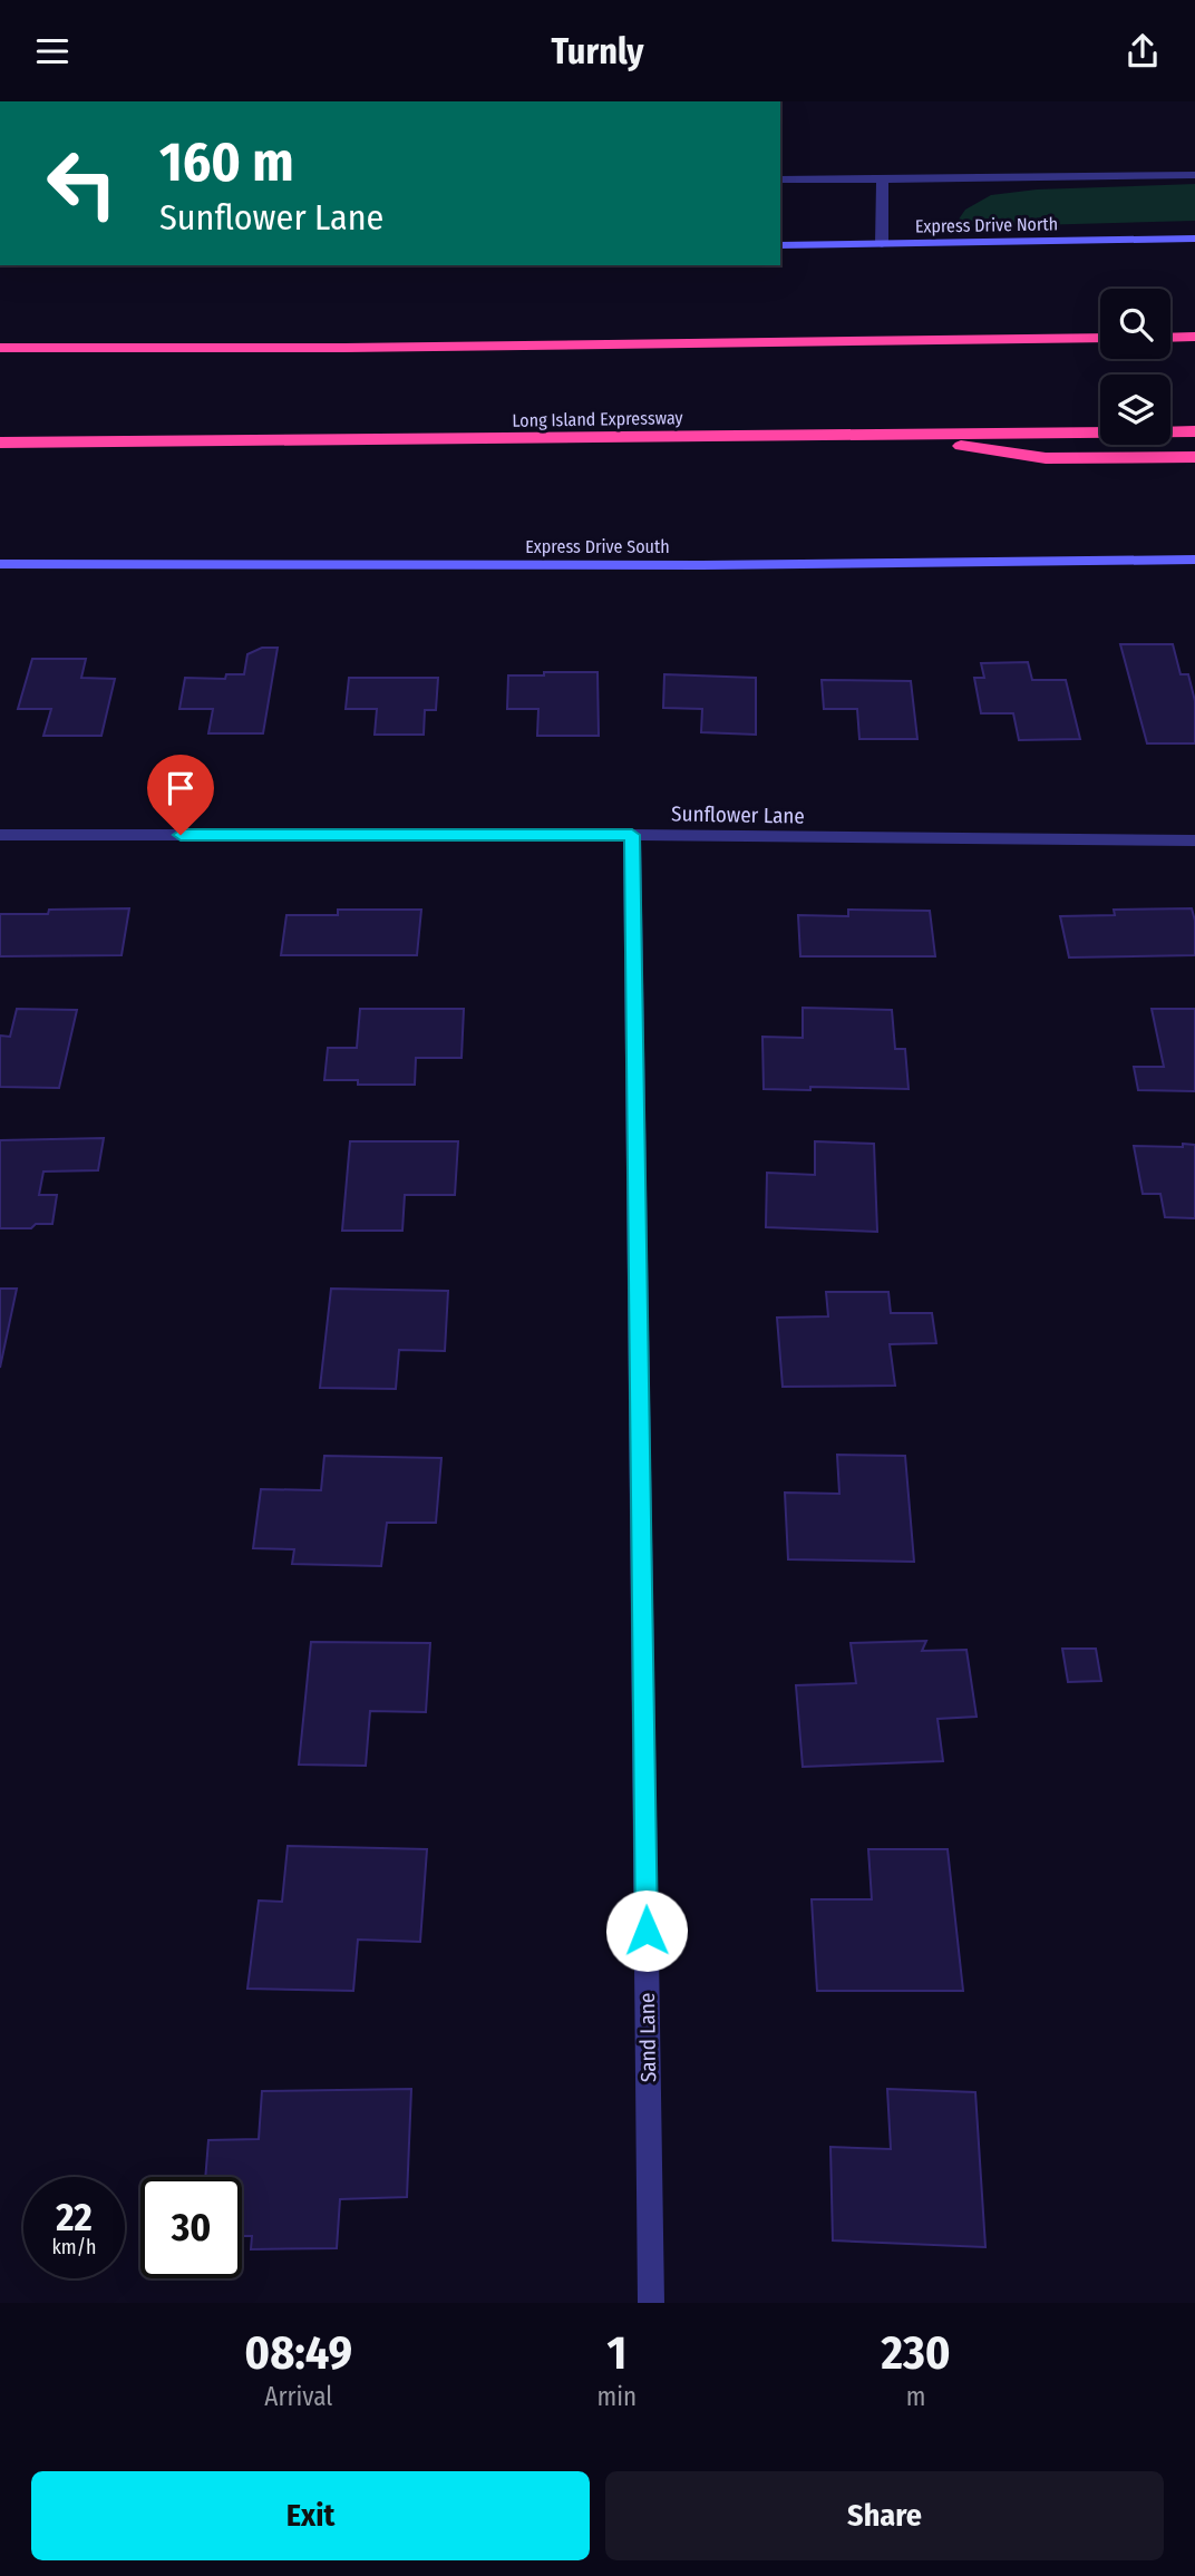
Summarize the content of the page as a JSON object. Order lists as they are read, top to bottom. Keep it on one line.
{"streets":{"highway":["Long Island Expressway"],"main road":["Express Drive North","Express Drive South"],"street":["Sunflower Lane","Sand Lane"]},"crossings":[["Sunflower Lane","Sand Lane"]],"page":{"header":"Turnly","turn":["160 m","Sunflower Lane"],"speed":"22 km/h","limit":"30","eta":["08:49","Arrival","1","min","230","m"],"buttons":["Exit","Share"]}}
